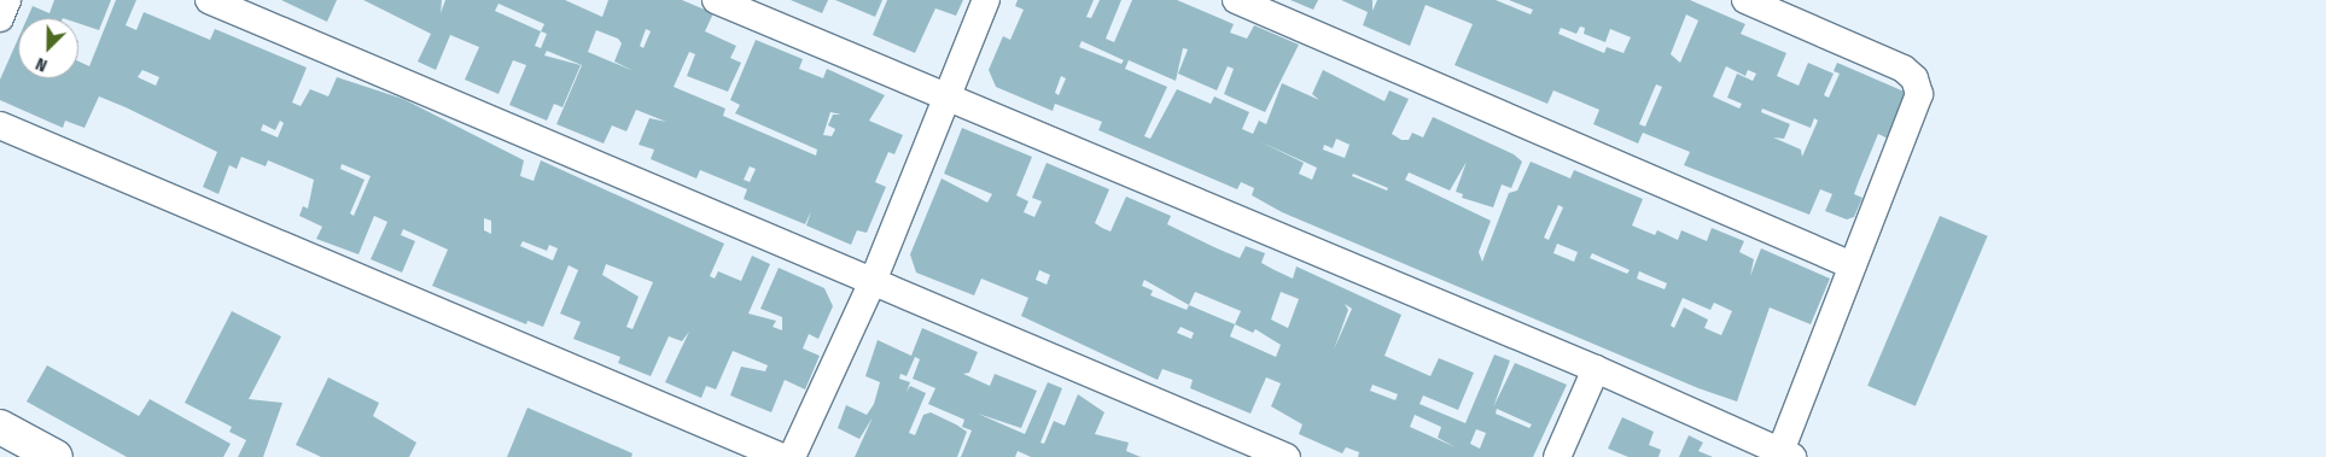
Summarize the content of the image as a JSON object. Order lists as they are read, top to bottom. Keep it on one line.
{"north":"bottom left"}
